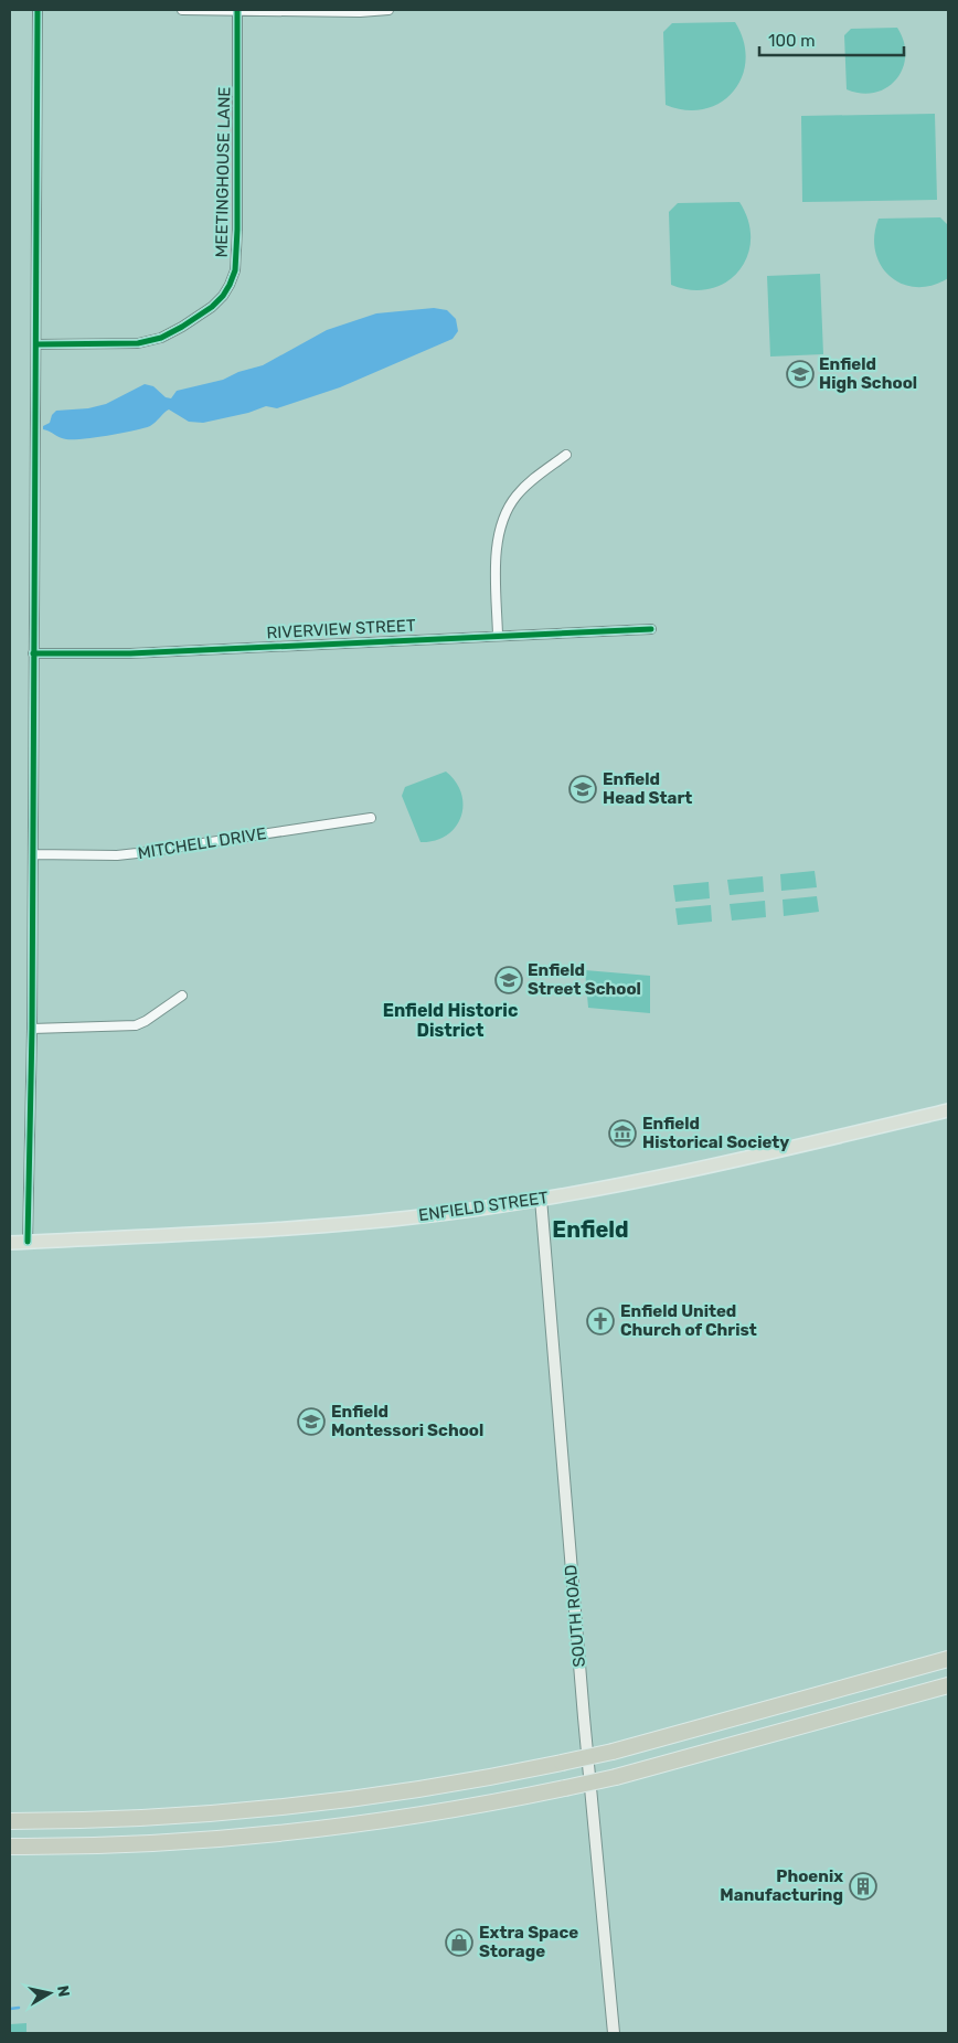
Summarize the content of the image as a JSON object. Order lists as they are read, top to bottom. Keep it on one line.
{"streets":{"main road":["ENFIELD STREET","SOUTH ROAD"],"street":["MEETINGHOUSE LANE","RIVERVIEW STREET","MITCHELL DRIVE"]},"crossings":[["ENFIELD STREET","SOUTH ROAD"]],"districts":["Enfield Historic District","Enfield"],"places":{"school or university":["Enfield High School","Enfield Head Start","Enfield Street School","Enfield Montessori School"],"museum":["Enfield Historical Society"],"church":["Enfield United Church of Christ"],"building":["Phoenix Manufacturing"],"shop":["Extra Space Storage"]},"scale_bar":"100 m","north":"right"}
